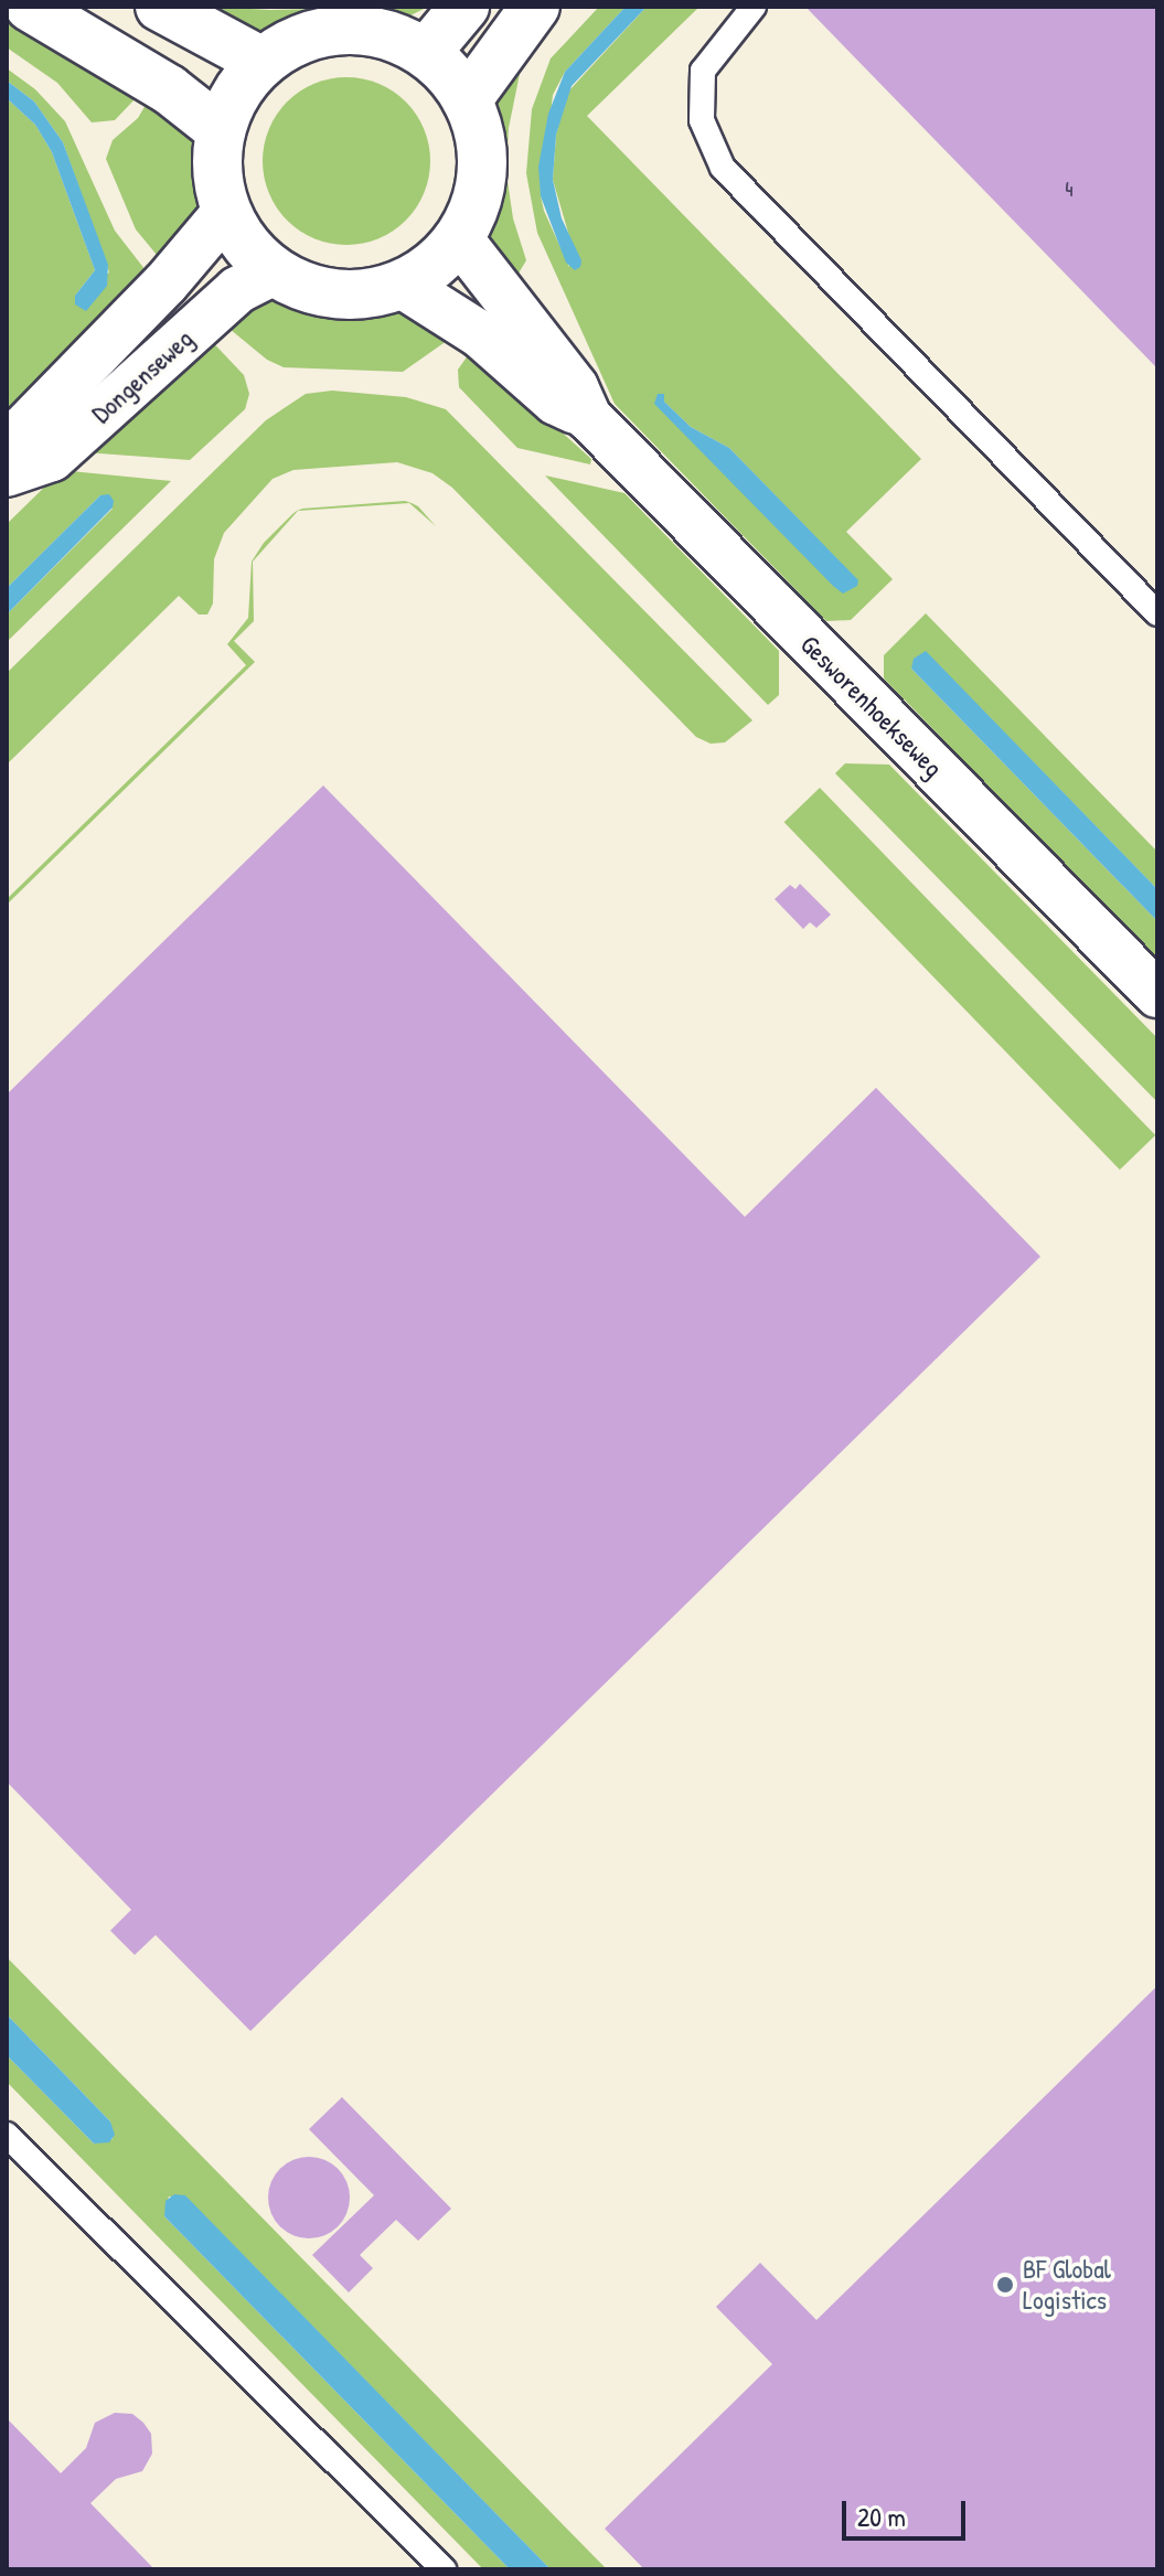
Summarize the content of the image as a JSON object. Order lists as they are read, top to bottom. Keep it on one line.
{"streets":{"street":["Dongenseweg","Gesworenhoekseweg"]},"crossings":[["Dongenseweg","Gesworenhoekseweg"]],"places":["BF Global Logistics"],"house_numbers":["4"],"scale_bar":"20 m"}
